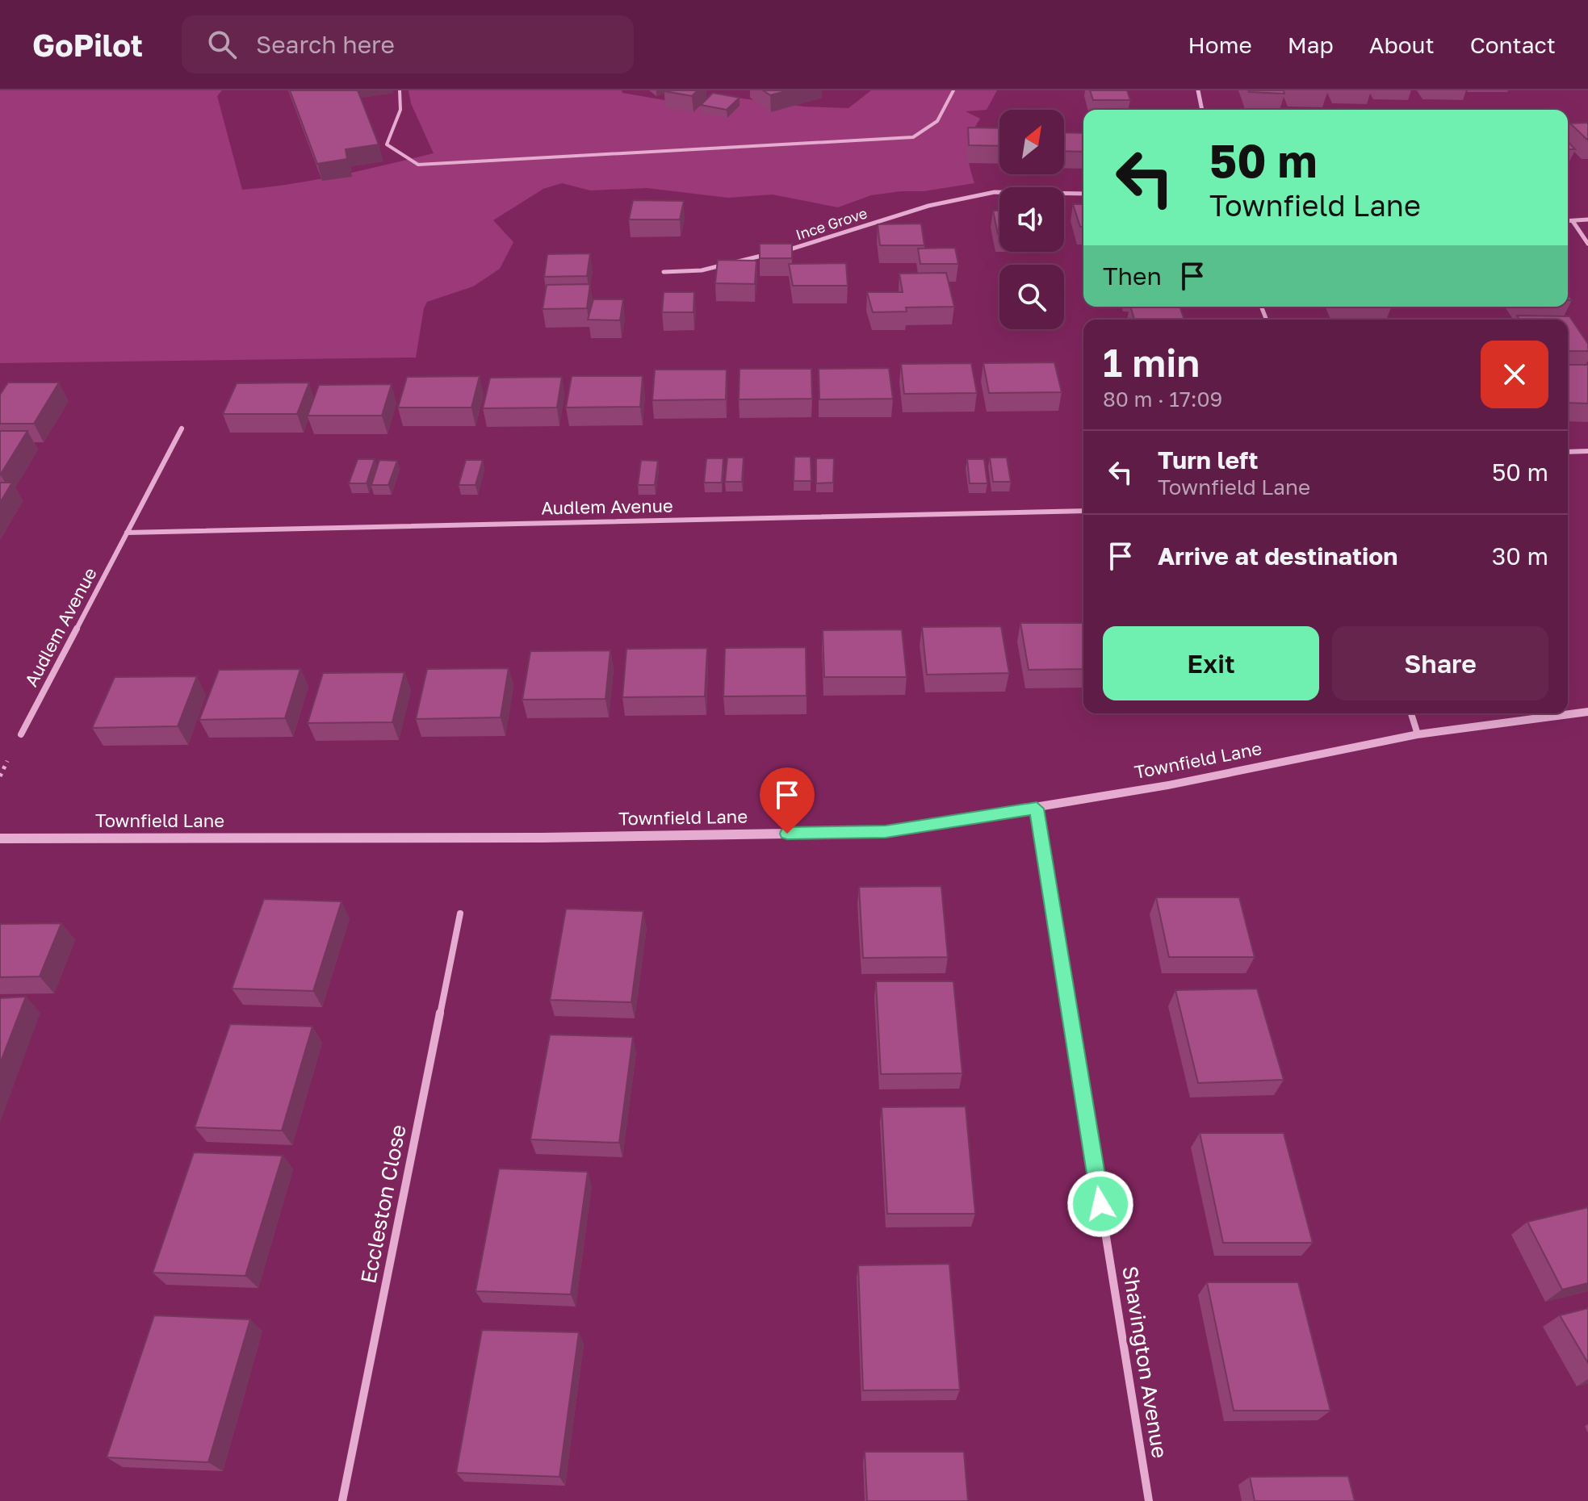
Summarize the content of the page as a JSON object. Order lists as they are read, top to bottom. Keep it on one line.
{"streets":{"street":["Ince Grove","Audlem Avenue","Townfield Lane","Eccleston Close","Shavington Avenue"]},"crossings":[["Townfield Lane","Shavington Avenue"]],"north":"top right","page":{"header":"GoPilot","search":"Search here","nav":["Home","Map","About","Contact"],"turn":["50 m","Townfield Lane"],"then":"Then","heading":["1 min","80 m · 17:09"],"list":[{"name":"Turn left","note":"Townfield Lane","value":"50 m"},{"name":"Arrive at destination","value":"30 m"}],"buttons":["Exit","Share"]}}
